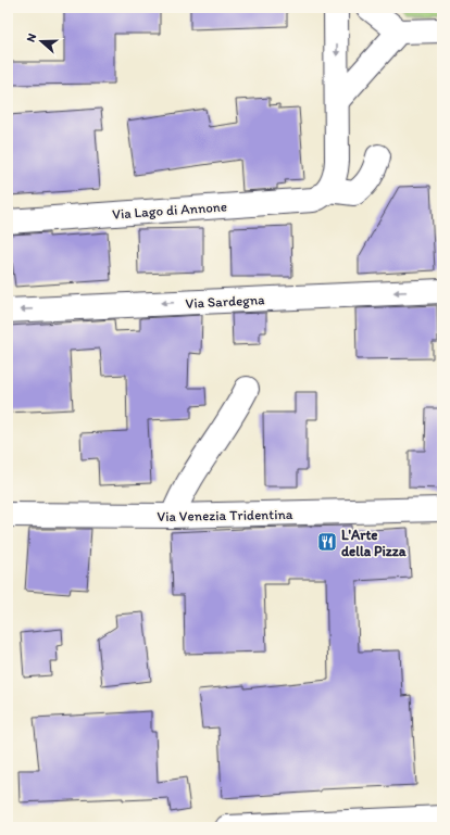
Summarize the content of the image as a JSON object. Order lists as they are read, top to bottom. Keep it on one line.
{"streets":{"street":["Via Lago di Annone","Via Sardegna","Via Venezia Tridentina"]},"one_way":["Via Sardegna"],"places":{"restaurant":["L'Arte della Pizza"]},"north":"left"}
